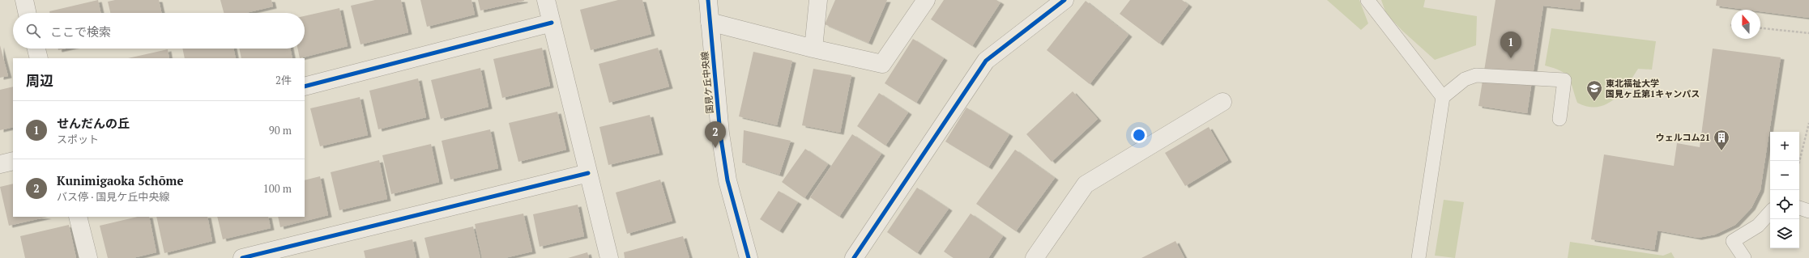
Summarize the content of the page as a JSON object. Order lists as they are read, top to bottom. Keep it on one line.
{"streets":{"street":["国見ケ丘中央線"]},"places":{"school or university":["東北福祉大学 国見ヶ丘第1キャンパス"],"building":["ウェルコム21"]},"north":"top","page":{"search":"ここで検索","pins":["1","2"],"heading":["周辺","2件"],"list":[{"mark":"1","name":"せんだんの丘","note":"スポット","value":"90 m"},{"mark":"2","name":"Kunimigaoka 5chōme","note":"バス停 · 国見ケ丘中央線","value":"100 m"}],"map_buttons":["+","−"]}}
